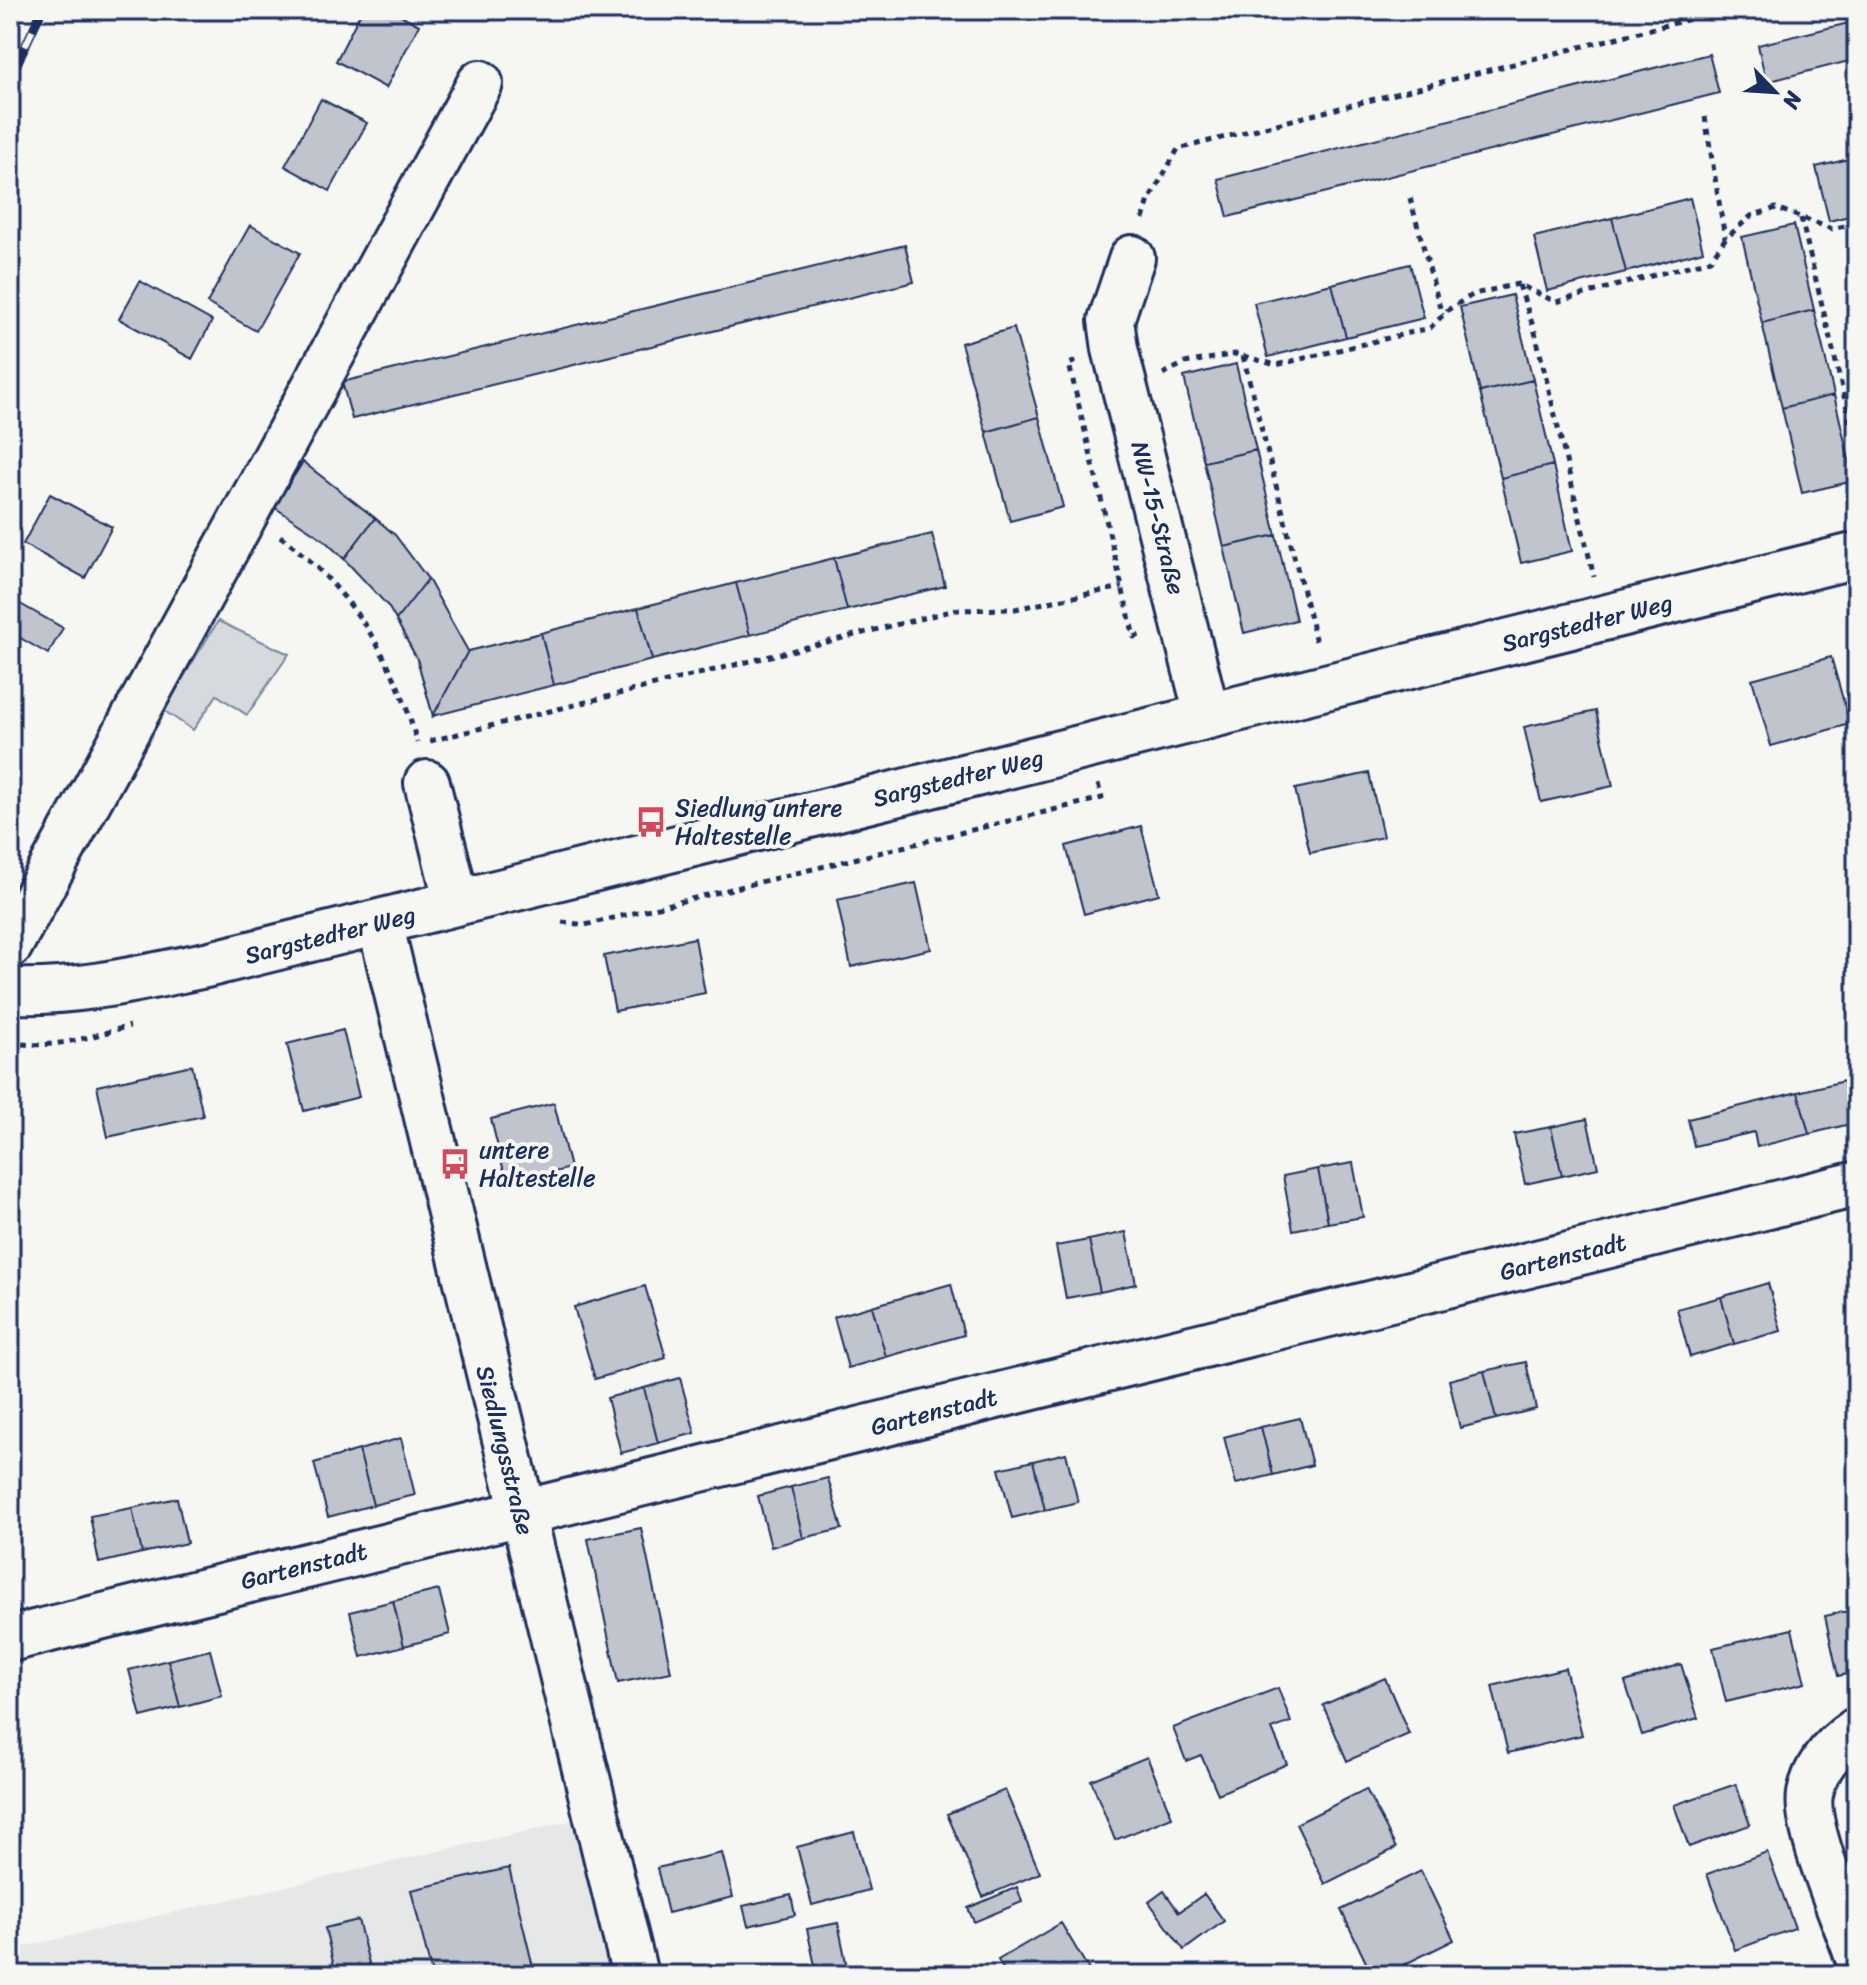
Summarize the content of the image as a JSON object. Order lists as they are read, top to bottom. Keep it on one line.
{"streets":{"street":["NW-15-Straße","Sargstedter Weg","Gartenstadt","Siedlungsstraße"]},"crossings":[["NW-15-Straße","Sargstedter Weg"],["Sargstedter Weg","Siedlungsstraße"],["Gartenstadt","Siedlungsstraße"]],"places":{"bus stop":["Siedlung untere Haltestelle","untere Haltestelle"]},"north":"bottom right"}
